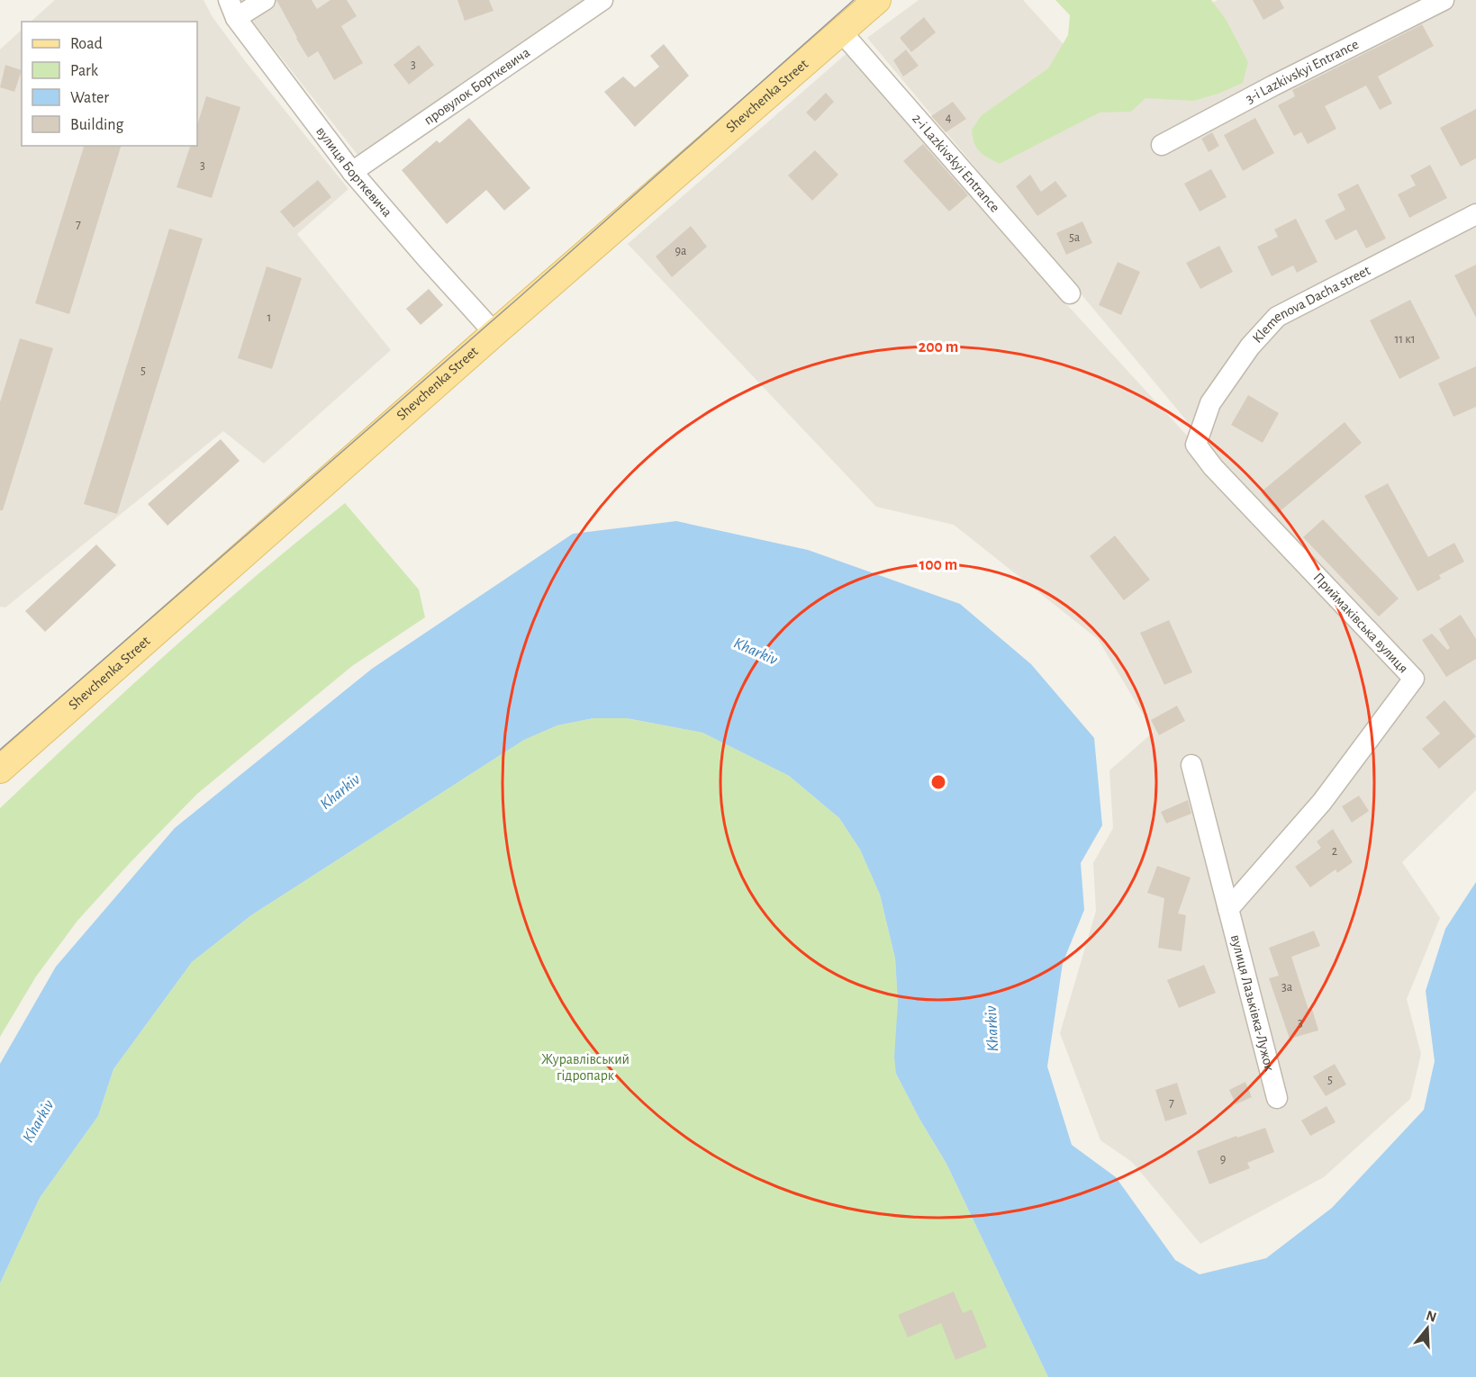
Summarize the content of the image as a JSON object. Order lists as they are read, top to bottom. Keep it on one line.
{"streets":{"main road":["Shevchenka Street"],"street":["3-i Lazkivskyi Entrance","провулок Борткевича","2-i Lazkivskyi Entrance","вулиця Борткевича","Klemenova Dacha street","Приймаківська вулиця","вулиця Лазьківка-Лужок"]},"crossings":[["провулок Борткевича","вулиця Борткевича"],["Shevchenka Street","2-i Lazkivskyi Entrance"],["Shevchenka Street","вулиця Борткевича"],["Klemenova Dacha street","Приймаківська вулиця"],["Приймаківська вулиця","вулиця Лазьківка-Лужок"]],"water":["Kharkiv"],"parks":["Журавлівський гідропарк"],"house_numbers":["3","4","3","7","5а","9а","1","11 к1","5","2","3а","3","5","7","9"],"legend":["Road","Park","Water","Building"],"north":"top","rings":["200 m","100 m"]}
